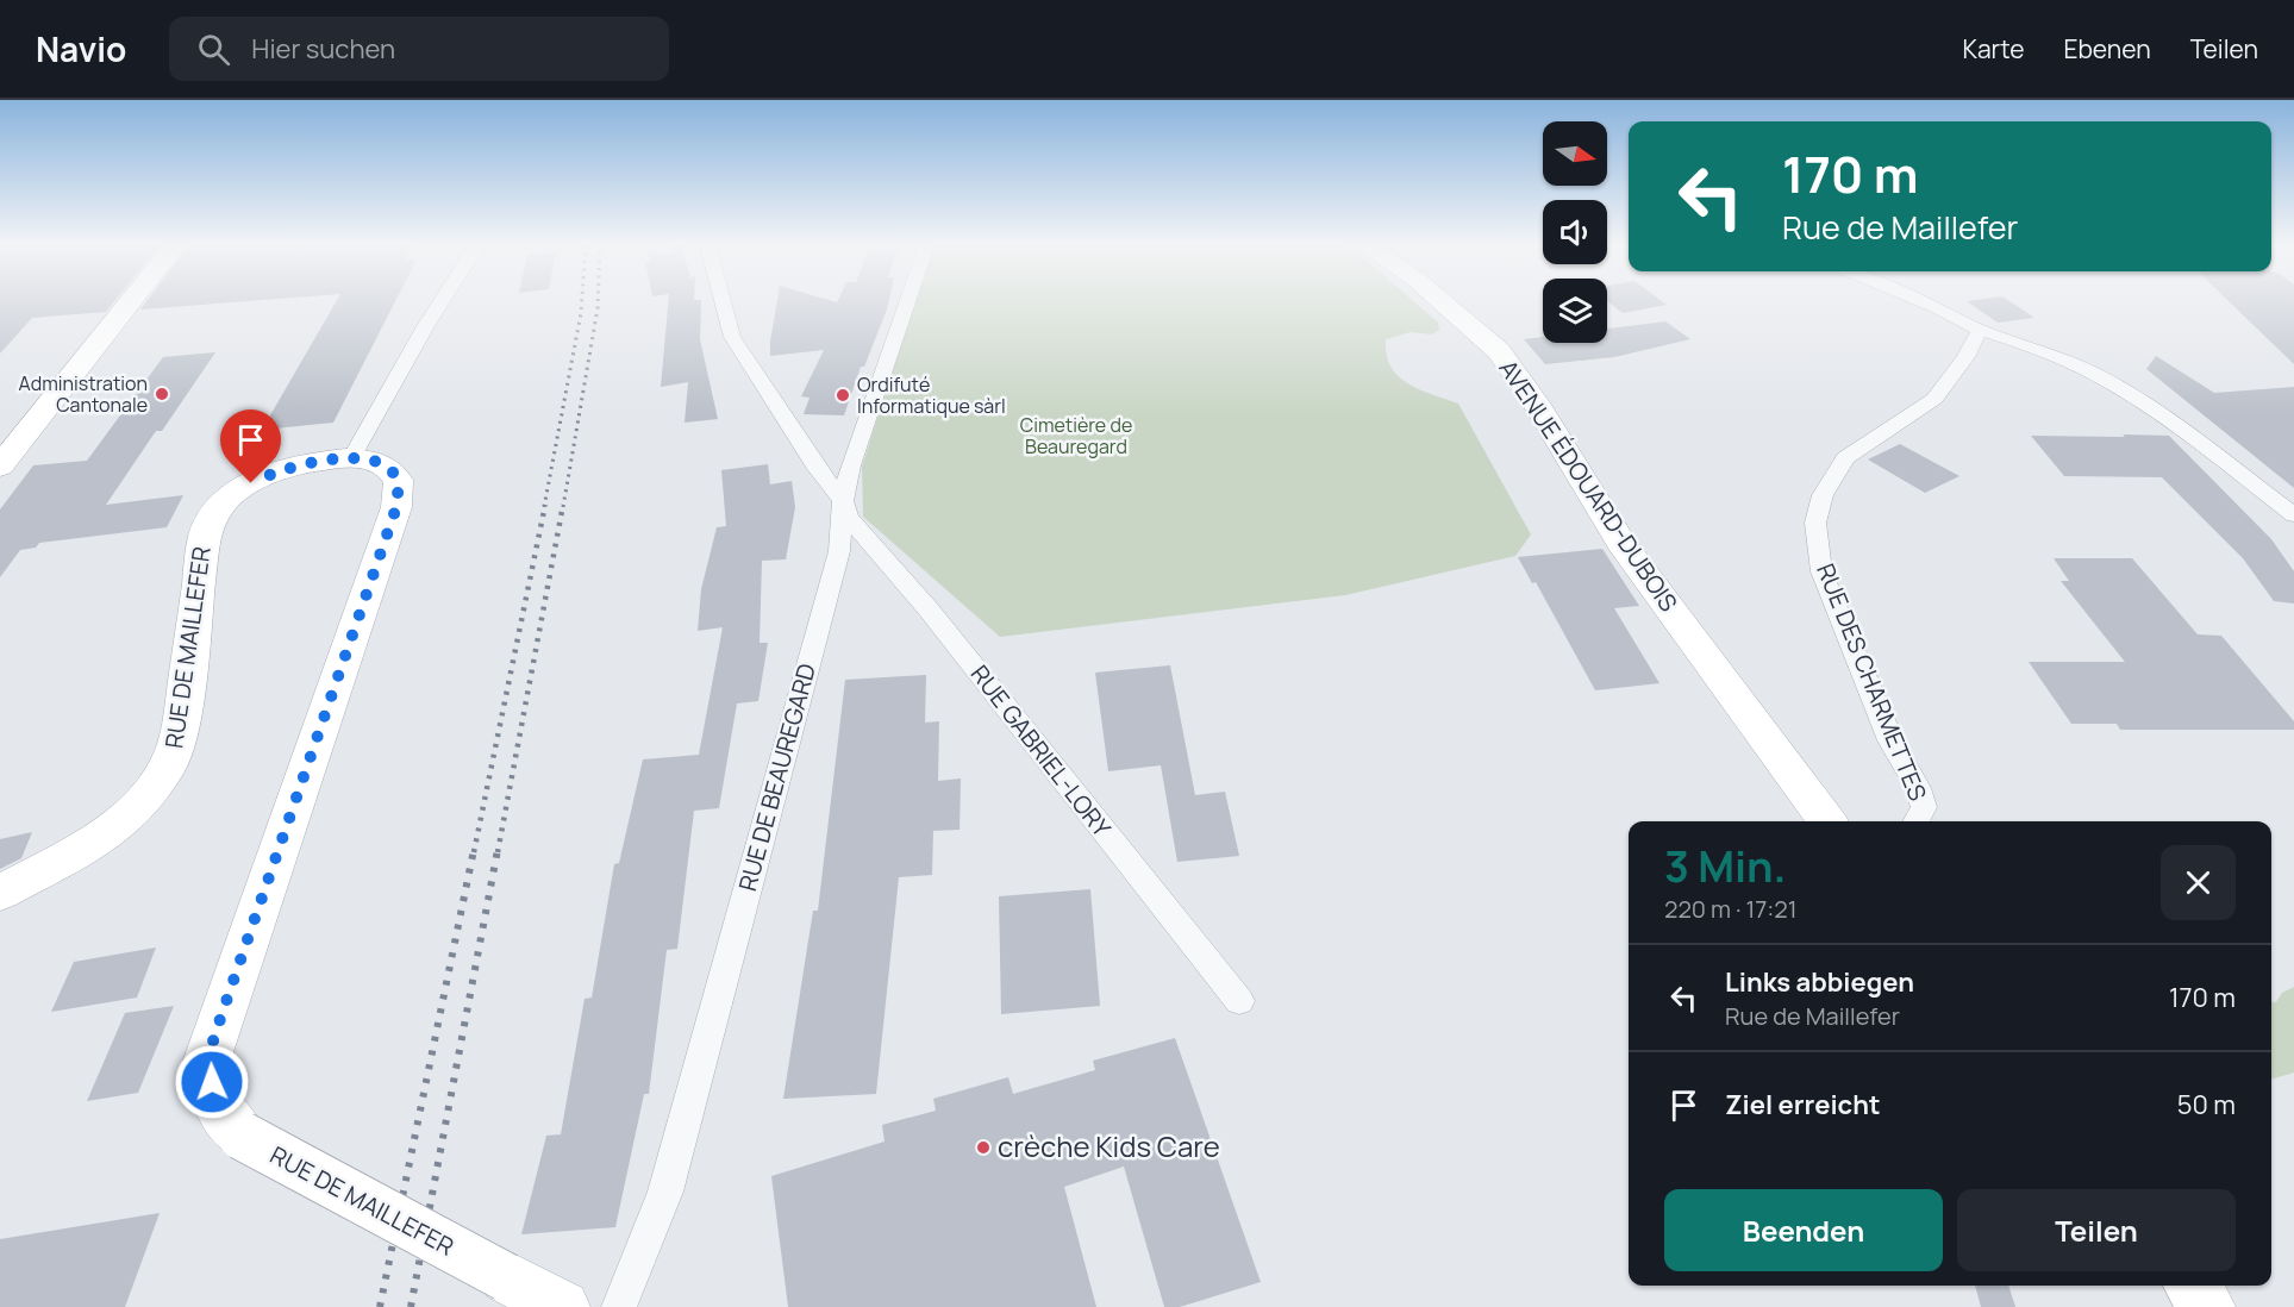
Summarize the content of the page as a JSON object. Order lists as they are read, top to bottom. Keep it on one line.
{"streets":{"street":["AVENUE ÉDOUARD-DUBOIS","RUE DE MAILLEFER","RUE DES CHARMETTES","RUE GABRIEL-LORY","RUE DE BEAUREGARD"]},"crossings":[["RUE GABRIEL-LORY","RUE DE BEAUREGARD"]],"parks":["Cimetière de Beauregard"],"places":["Administration Cantonale","Ordifuté Informatique sàrl","crèche Kids Care"],"north":"right","page":{"header":"Navio","search":"Hier suchen","nav":["Karte","Ebenen","Teilen"],"turn":["170 m","Rue de Maillefer"],"heading":["3 Min.","220 m · 17:21"],"list":[{"name":"Links abbiegen","note":"Rue de Maillefer","value":"170 m"},{"name":"Ziel erreicht","value":"50 m"}],"buttons":["Beenden","Teilen"]}}
